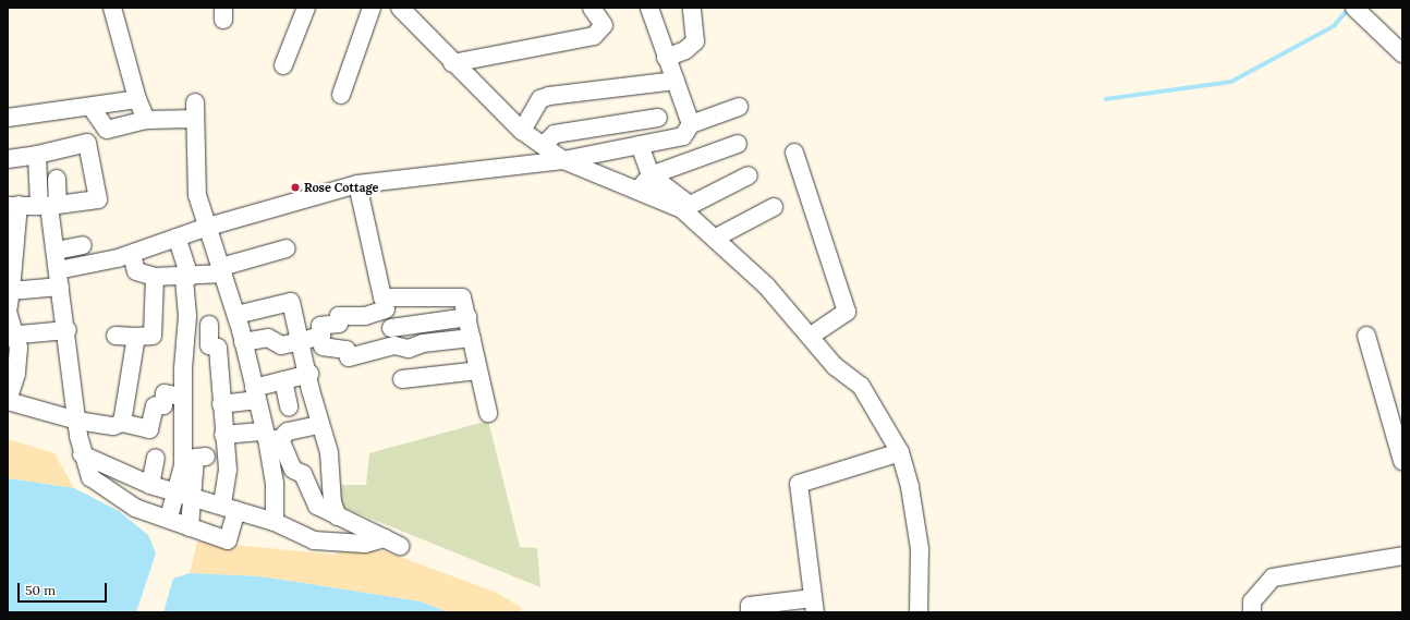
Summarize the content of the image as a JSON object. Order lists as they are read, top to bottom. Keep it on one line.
{"places":["Rose Cottage"],"scale_bar":"50 m"}
